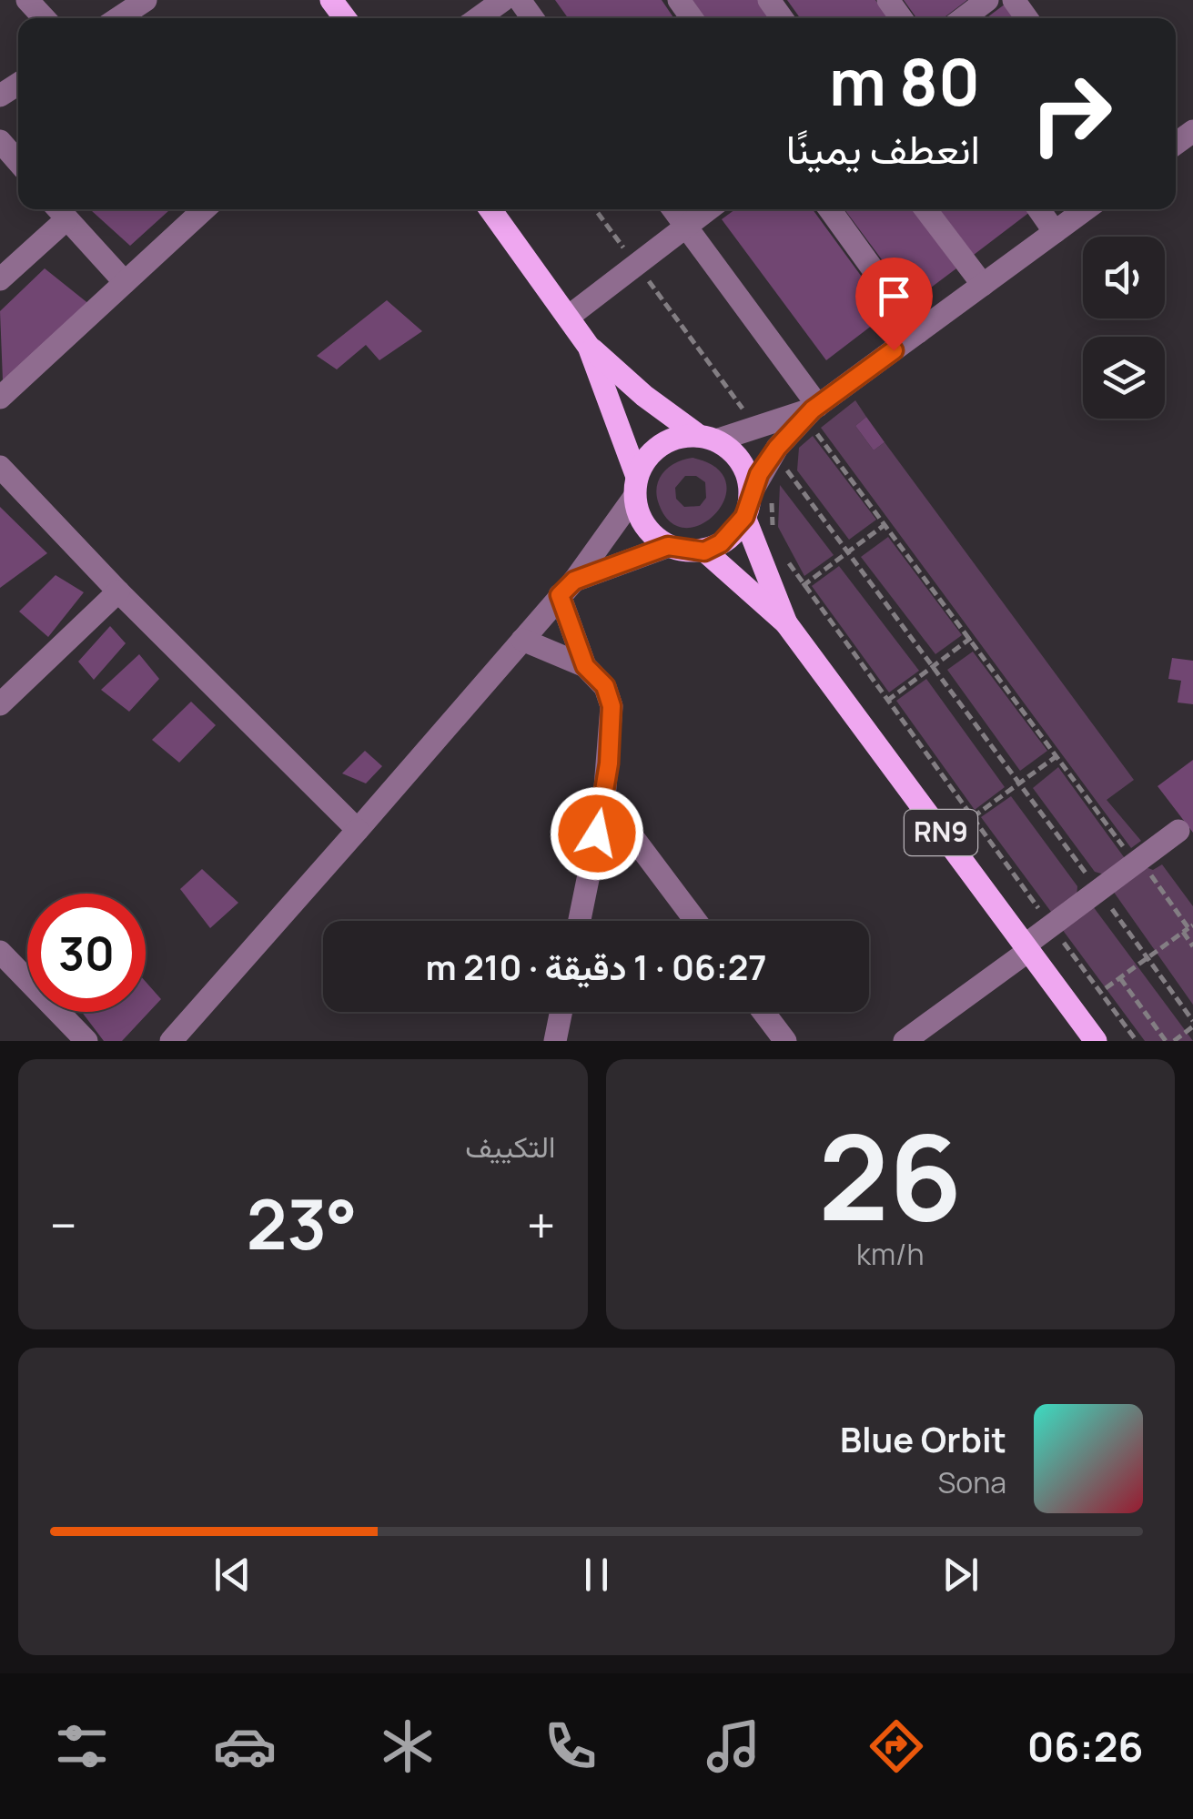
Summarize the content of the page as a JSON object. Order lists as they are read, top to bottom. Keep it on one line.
{"streets":{"main road":["RN9"]},"page":{"turn":["80 m","انعطف يمينًا"],"limit":"30","trip":"06:27 · 1 دقيقة · 210 m","tile":[["26","km/h"],"التكييف"],"heat":["−","23°","+"],"song":["Blue Orbit","Sona"],"tabs":"06:26"}}
